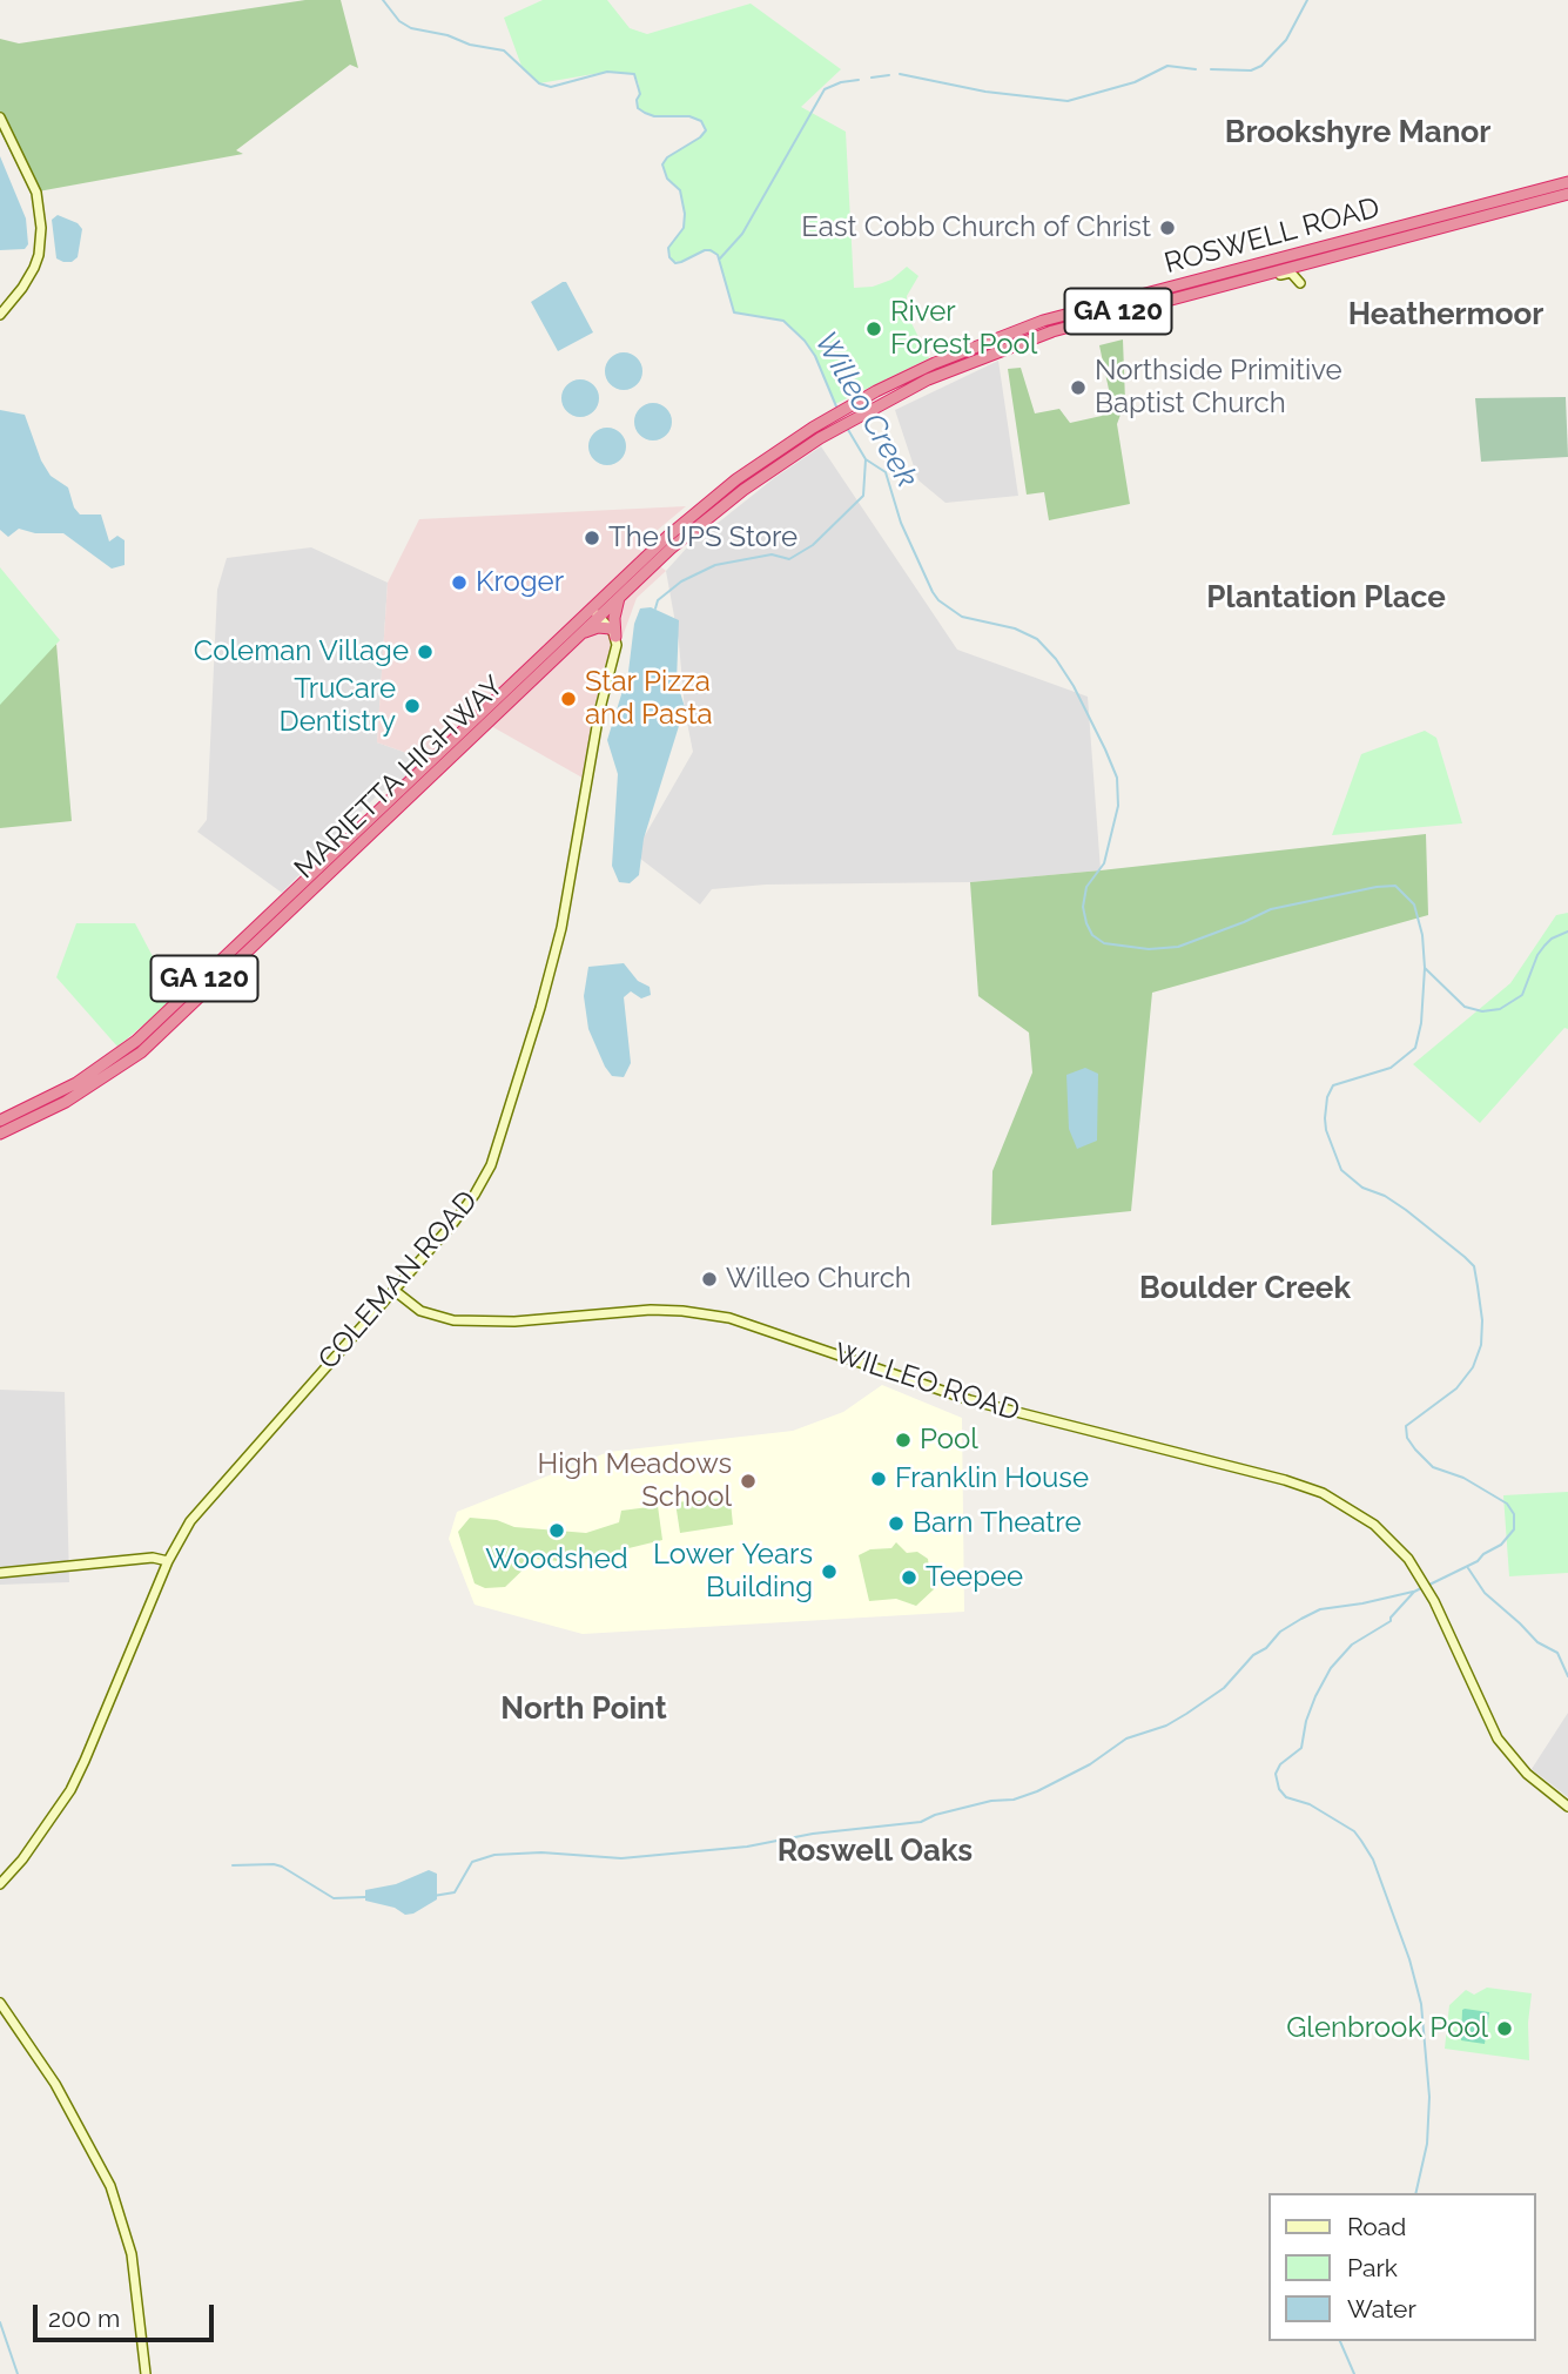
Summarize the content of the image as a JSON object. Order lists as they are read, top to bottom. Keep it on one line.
{"streets":{"highway":["ROSWELL ROAD","GA 120","MARIETTA HIGHWAY"],"street":["COLEMAN ROAD","WILLEO ROAD"]},"crossings":[["ROSWELL ROAD","MARIETTA HIGHWAY"],["COLEMAN ROAD","WILLEO ROAD"]],"districts":["Brookshyre Manor","Heathermoor","Plantation Place","Boulder Creek","North Point","Roswell Oaks"],"water":["Willeo Creek"],"places":["East Cobb Church of Christ","River Forest Pool","Northside Primitive Baptist Church","The UPS Store","Kroger","Coleman Village","Star Pizza and Pasta","TruCare Dentistry","Willeo Church","Pool","Franklin House","High Meadows School","Barn Theatre","Woodshed","Lower Years Building","Teepee","Glenbrook Pool"],"legend":["Road","Park","Water"],"scale_bar":"200 m"}
